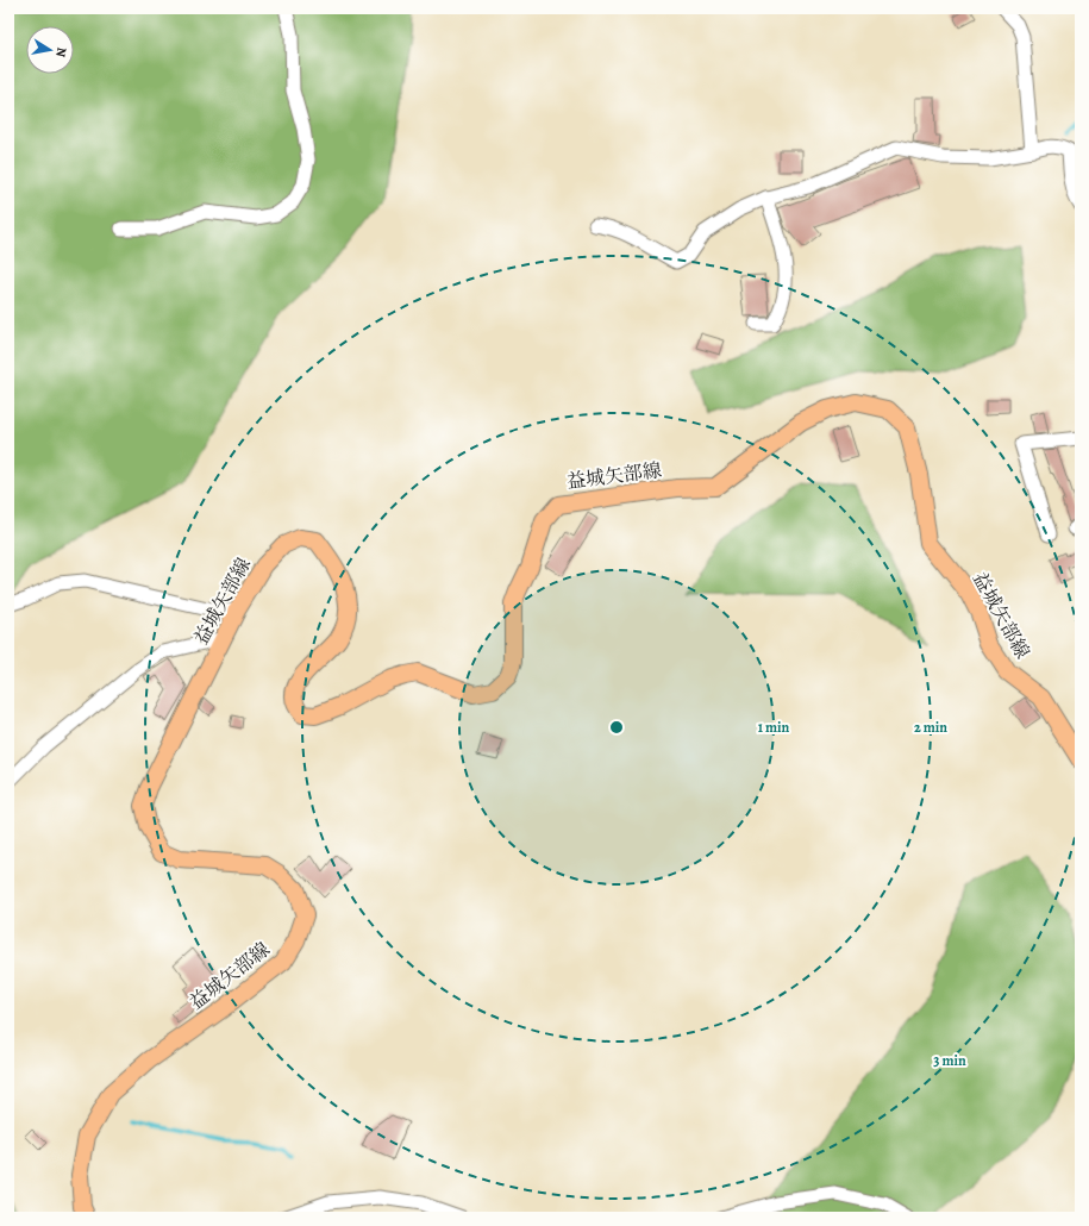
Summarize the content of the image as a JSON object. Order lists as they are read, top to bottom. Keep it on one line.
{"streets":{"main road":["益城矢部線"]},"north":"right","rings":["1 min","2 min","3 min"]}
